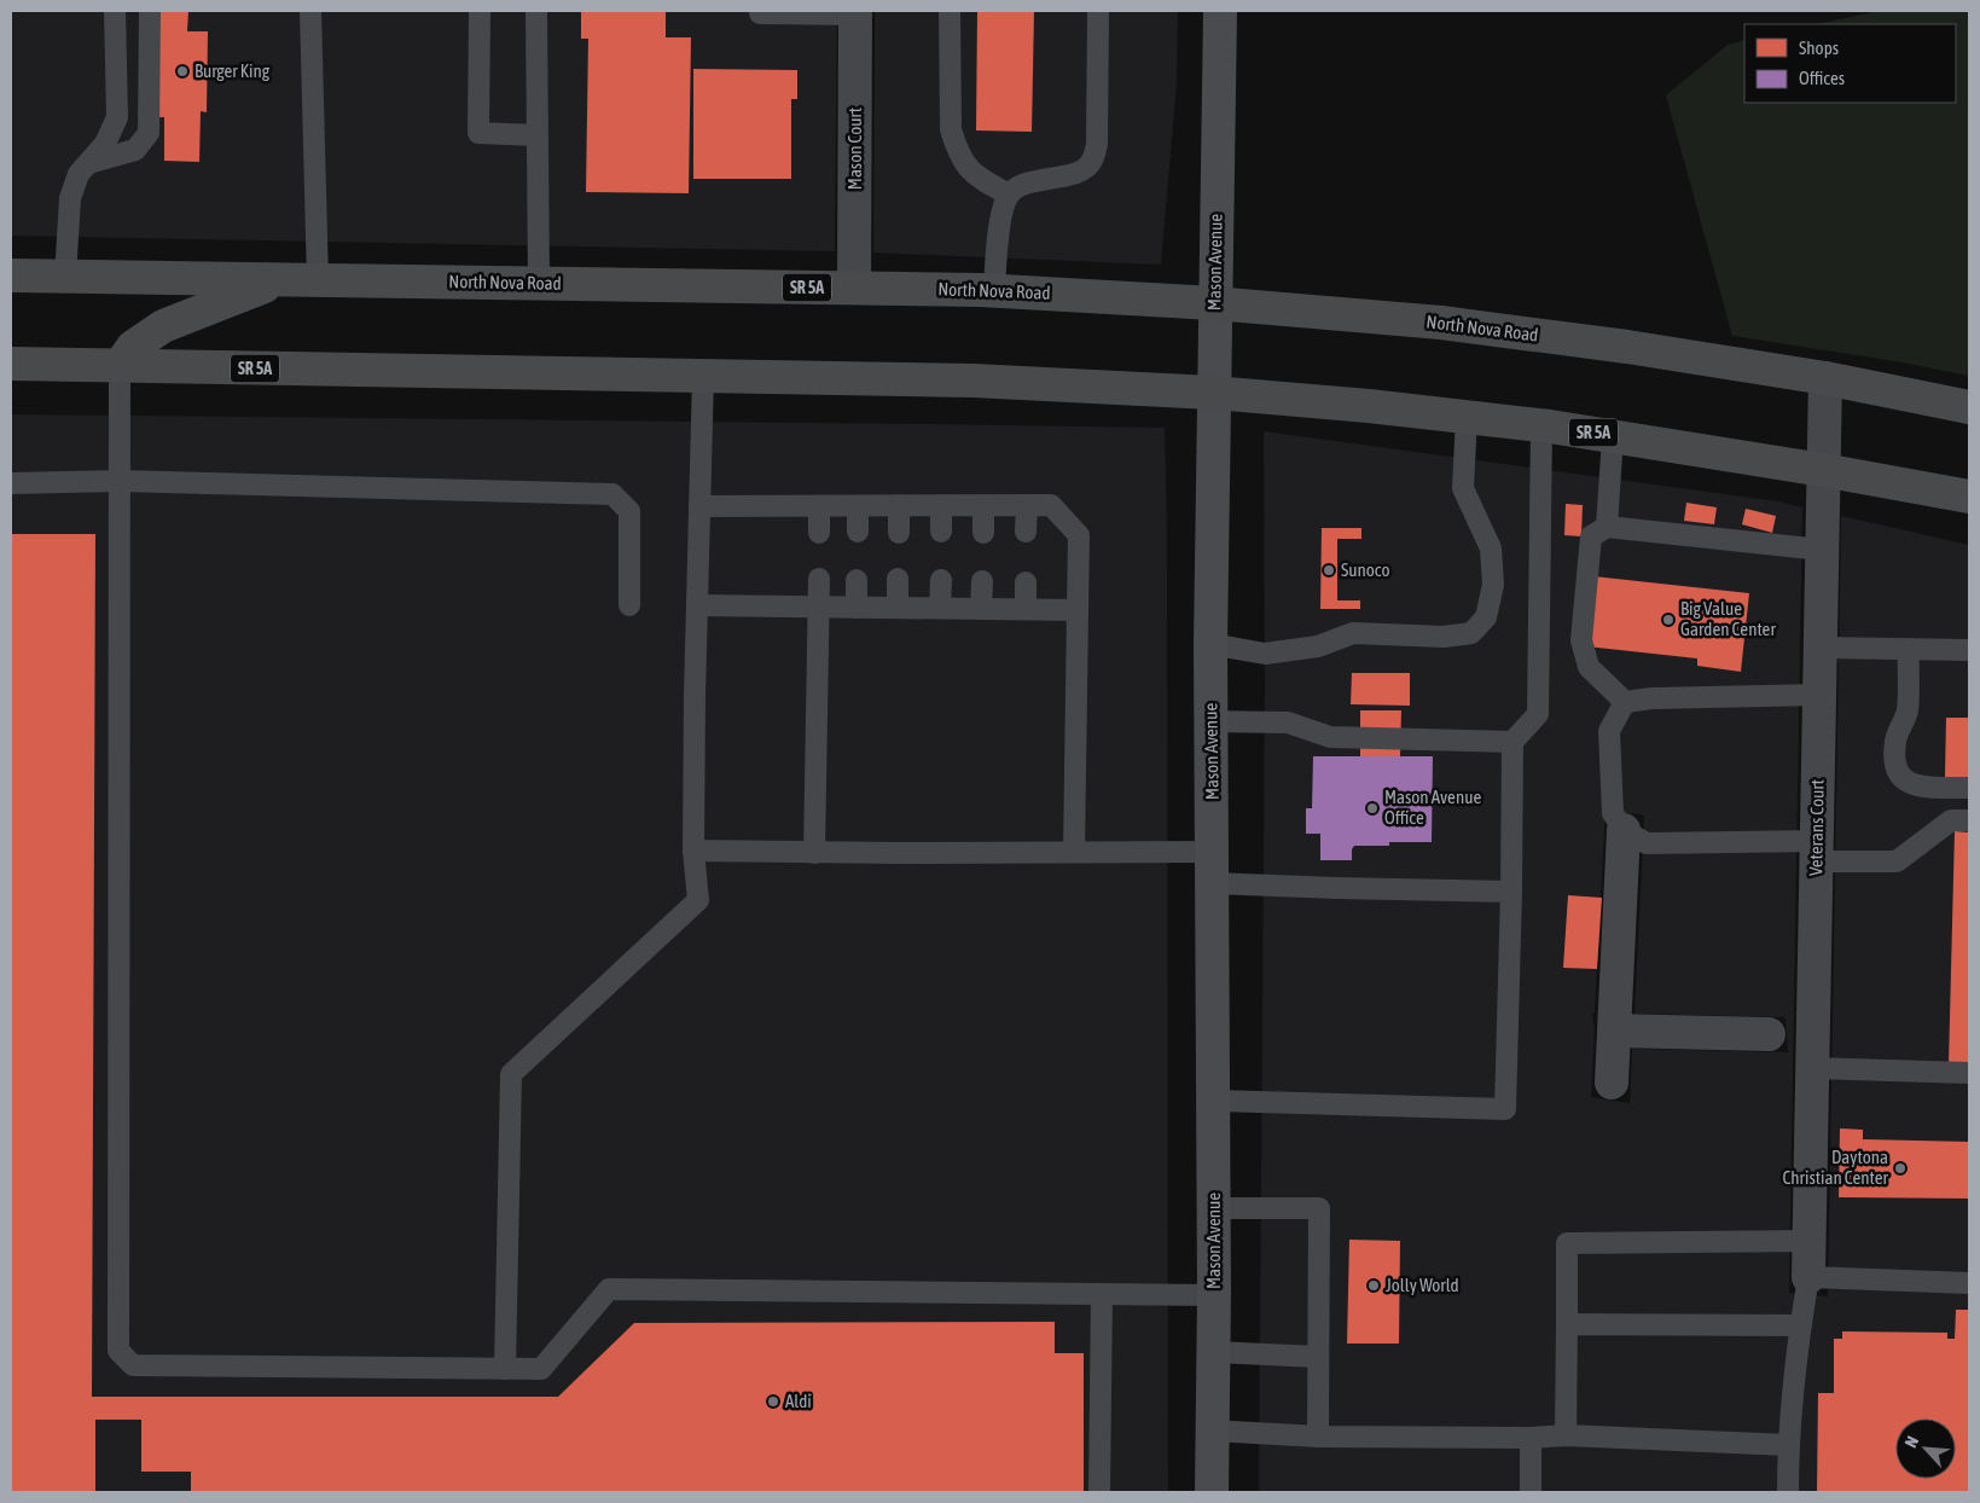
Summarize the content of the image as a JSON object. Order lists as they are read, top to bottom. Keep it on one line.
{"streets":{"main road":["Mason Avenue","North Nova Road","SR 5A"],"street":["Mason Court","Veterans Court"]},"crossings":[["Mason Court","North Nova Road"],["Mason Avenue","North Nova Road"],["Mason Avenue","SR 5A"],["North Nova Road","Veterans Court"],["SR 5A","Veterans Court"]],"places":["Burger King","Sunoco","Big Value Garden Center","Mason Avenue Office","Daytona Christian Center","Jolly World","Aldi"],"legend":["Shops","Offices"],"north":"top left"}
